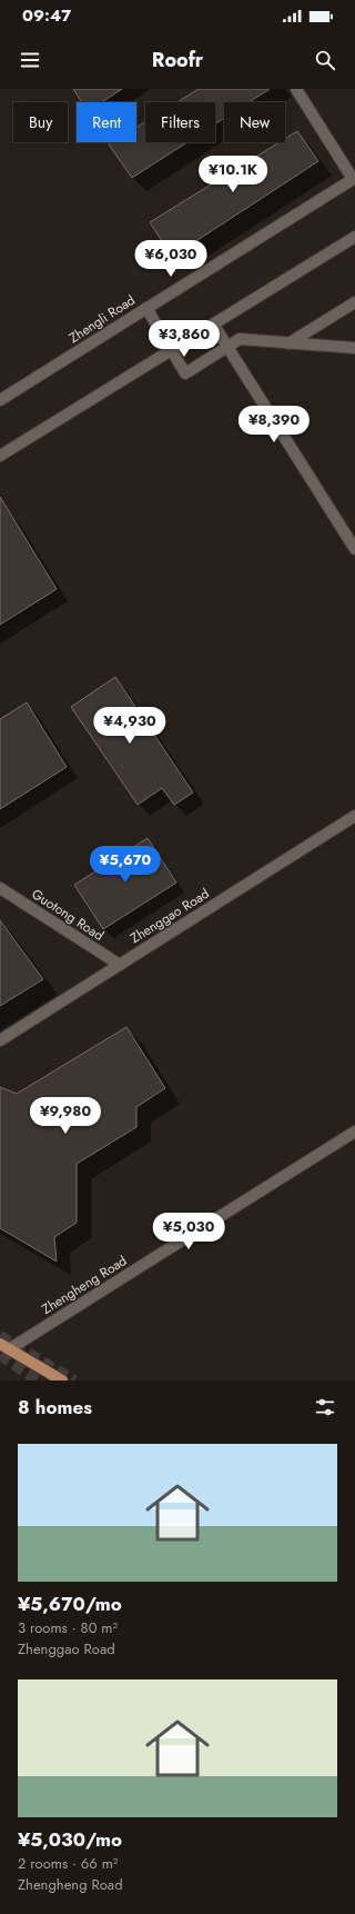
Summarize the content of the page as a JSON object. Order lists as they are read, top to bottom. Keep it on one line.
{"streets":{"street":["Zhengli Road","Guotong Road","Zhenggao Road","Zhengheng Road"]},"crossings":[["Guotong Road","Zhenggao Road"]],"page":{"status":"09:47","header":"Roofr","chip":["Buy","Rent","Filters","New"],"price":["¥10.1K","¥6,030","¥3,860","¥8,390","¥4,930","¥5,670","¥9,980","¥5,030"],"heading":"8 homes","list":[{"name":"¥5,670/mo","note":"3 rooms · 80 m² · Zhenggao Road"},{"name":"¥5,030/mo","note":"2 rooms · 66 m² · Zhengheng Road"}]}}
